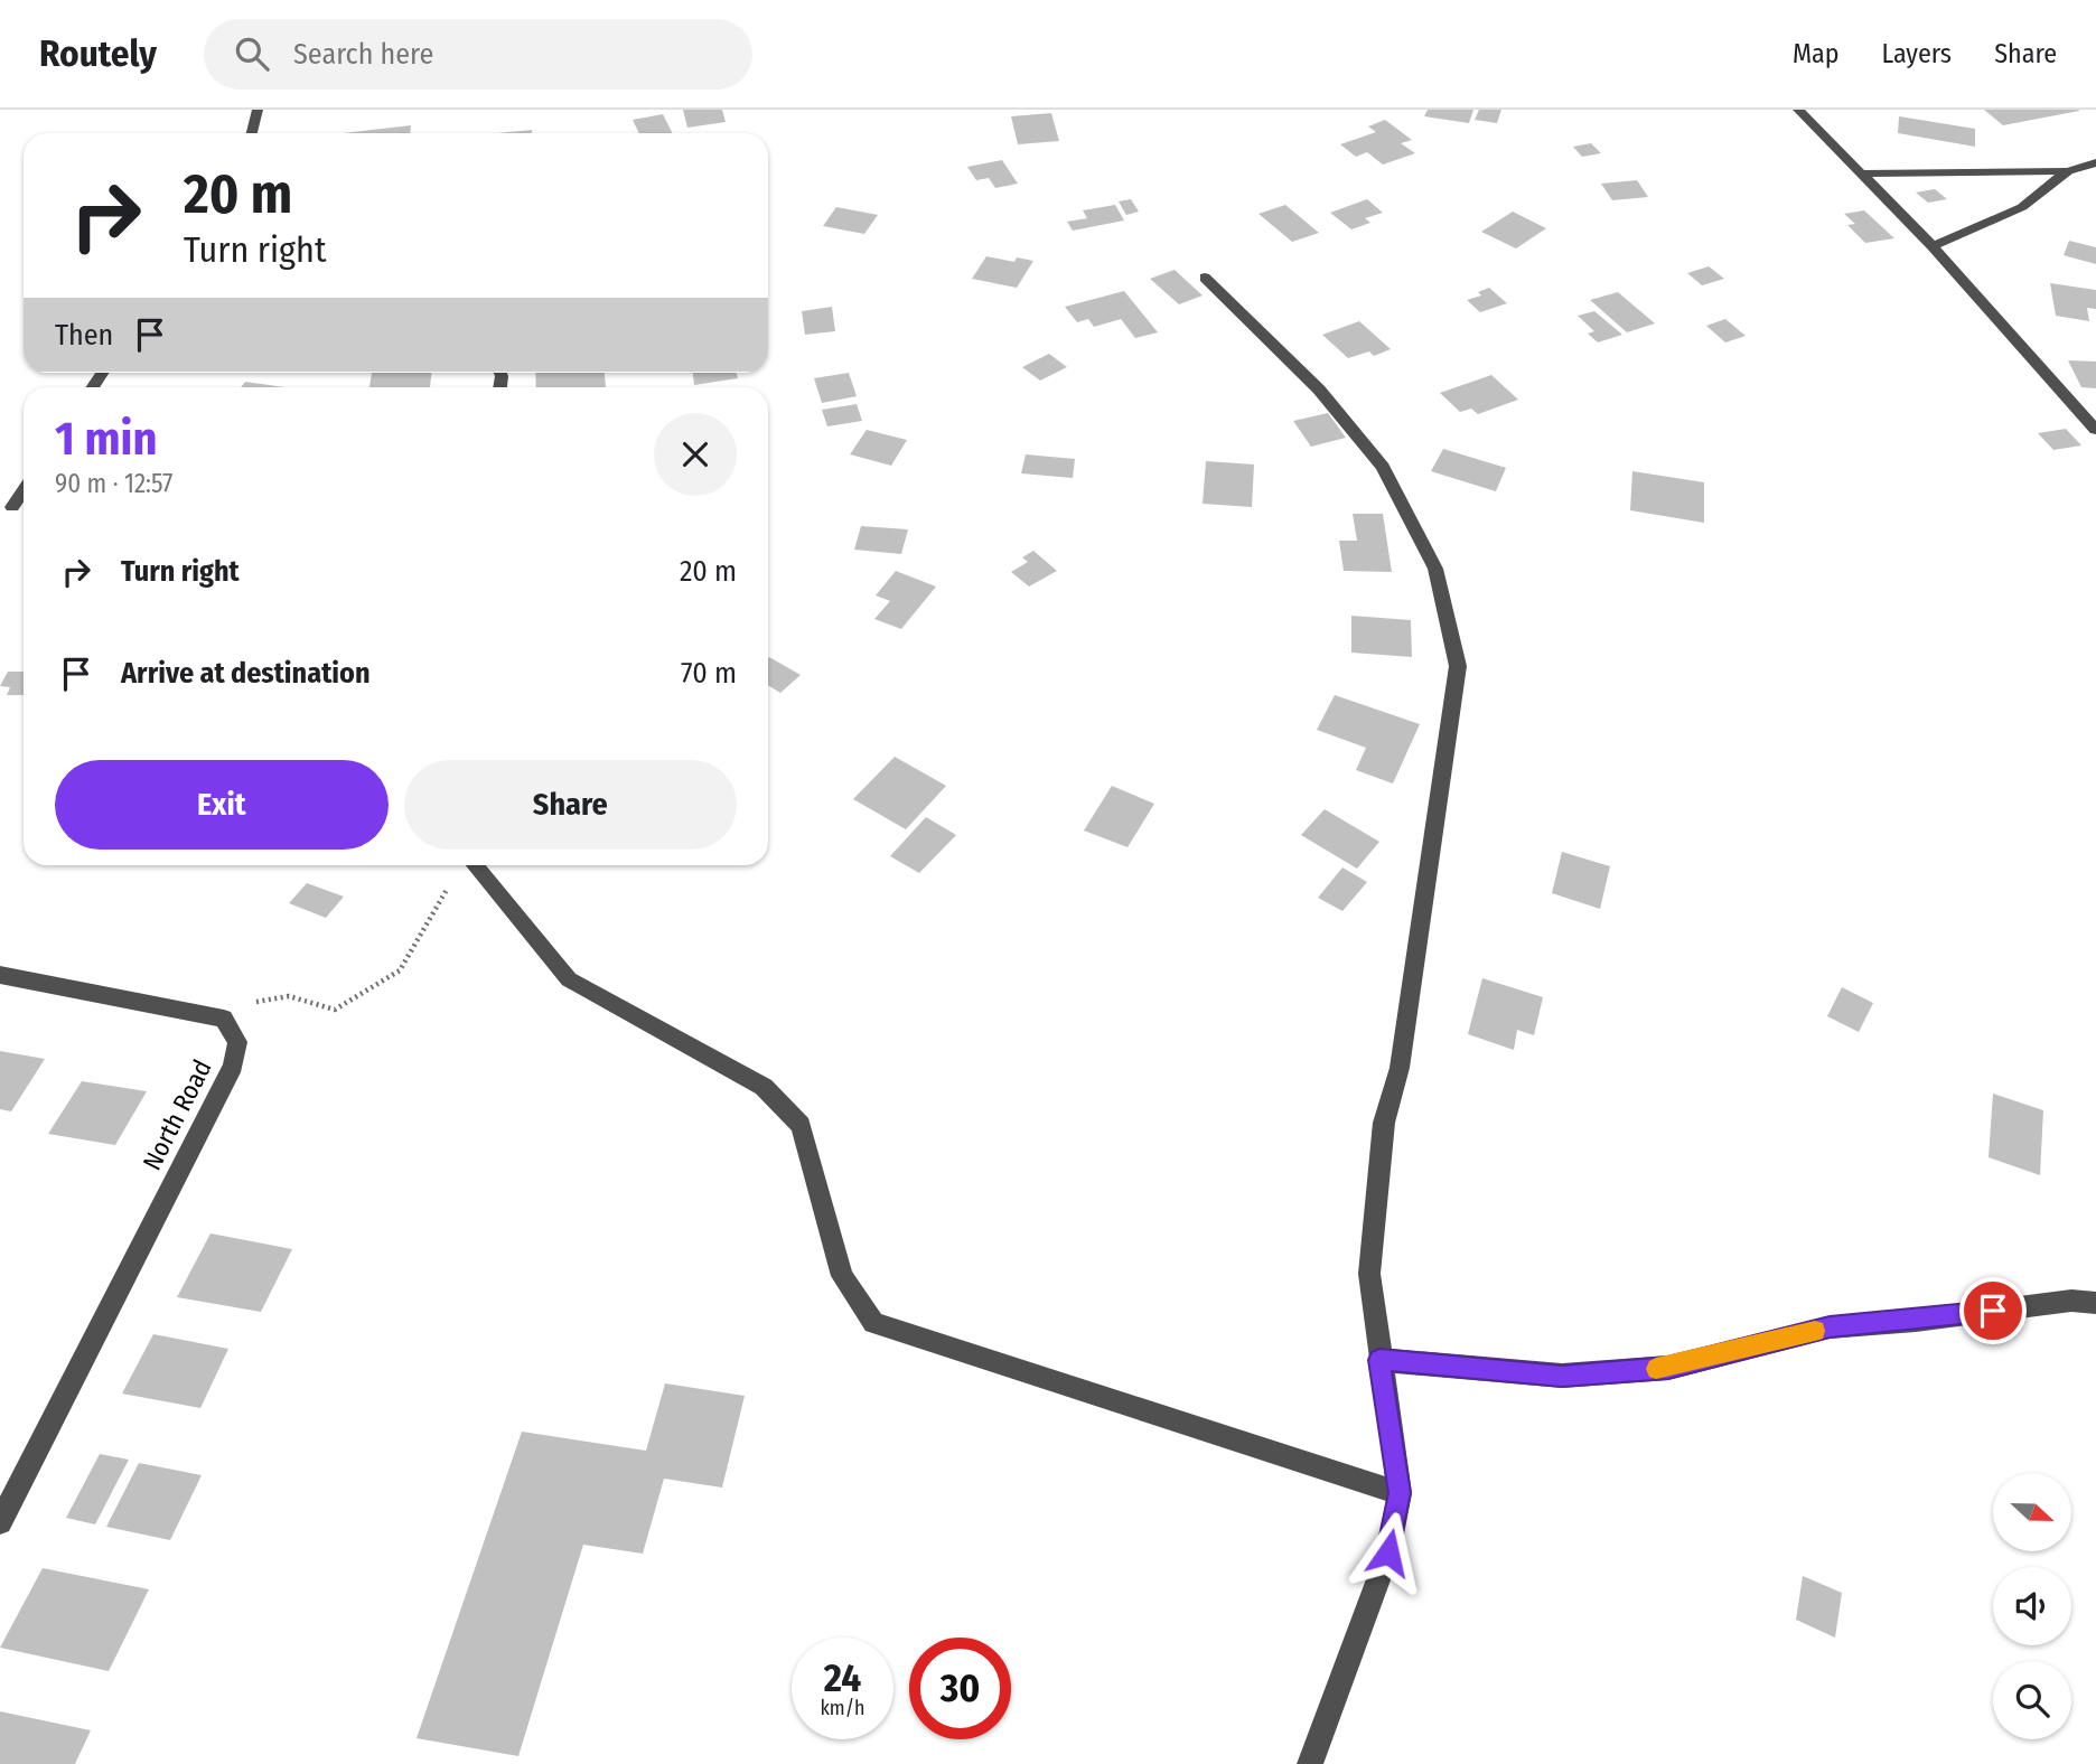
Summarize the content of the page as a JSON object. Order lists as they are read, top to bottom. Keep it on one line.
{"streets":{"street":["North Road"]},"north":"right","page":{"header":"Routely","search":"Search here","nav":["Map","Layers","Share"],"turn":["20 m","Turn right"],"then":"Then","heading":["1 min","90 m · 12:57"],"list":[{"name":"Turn right","value":"20 m"},{"name":"Arrive at destination","value":"70 m"}],"buttons":["Exit","Share"],"speed":"24 km/h","limit":"30"}}
